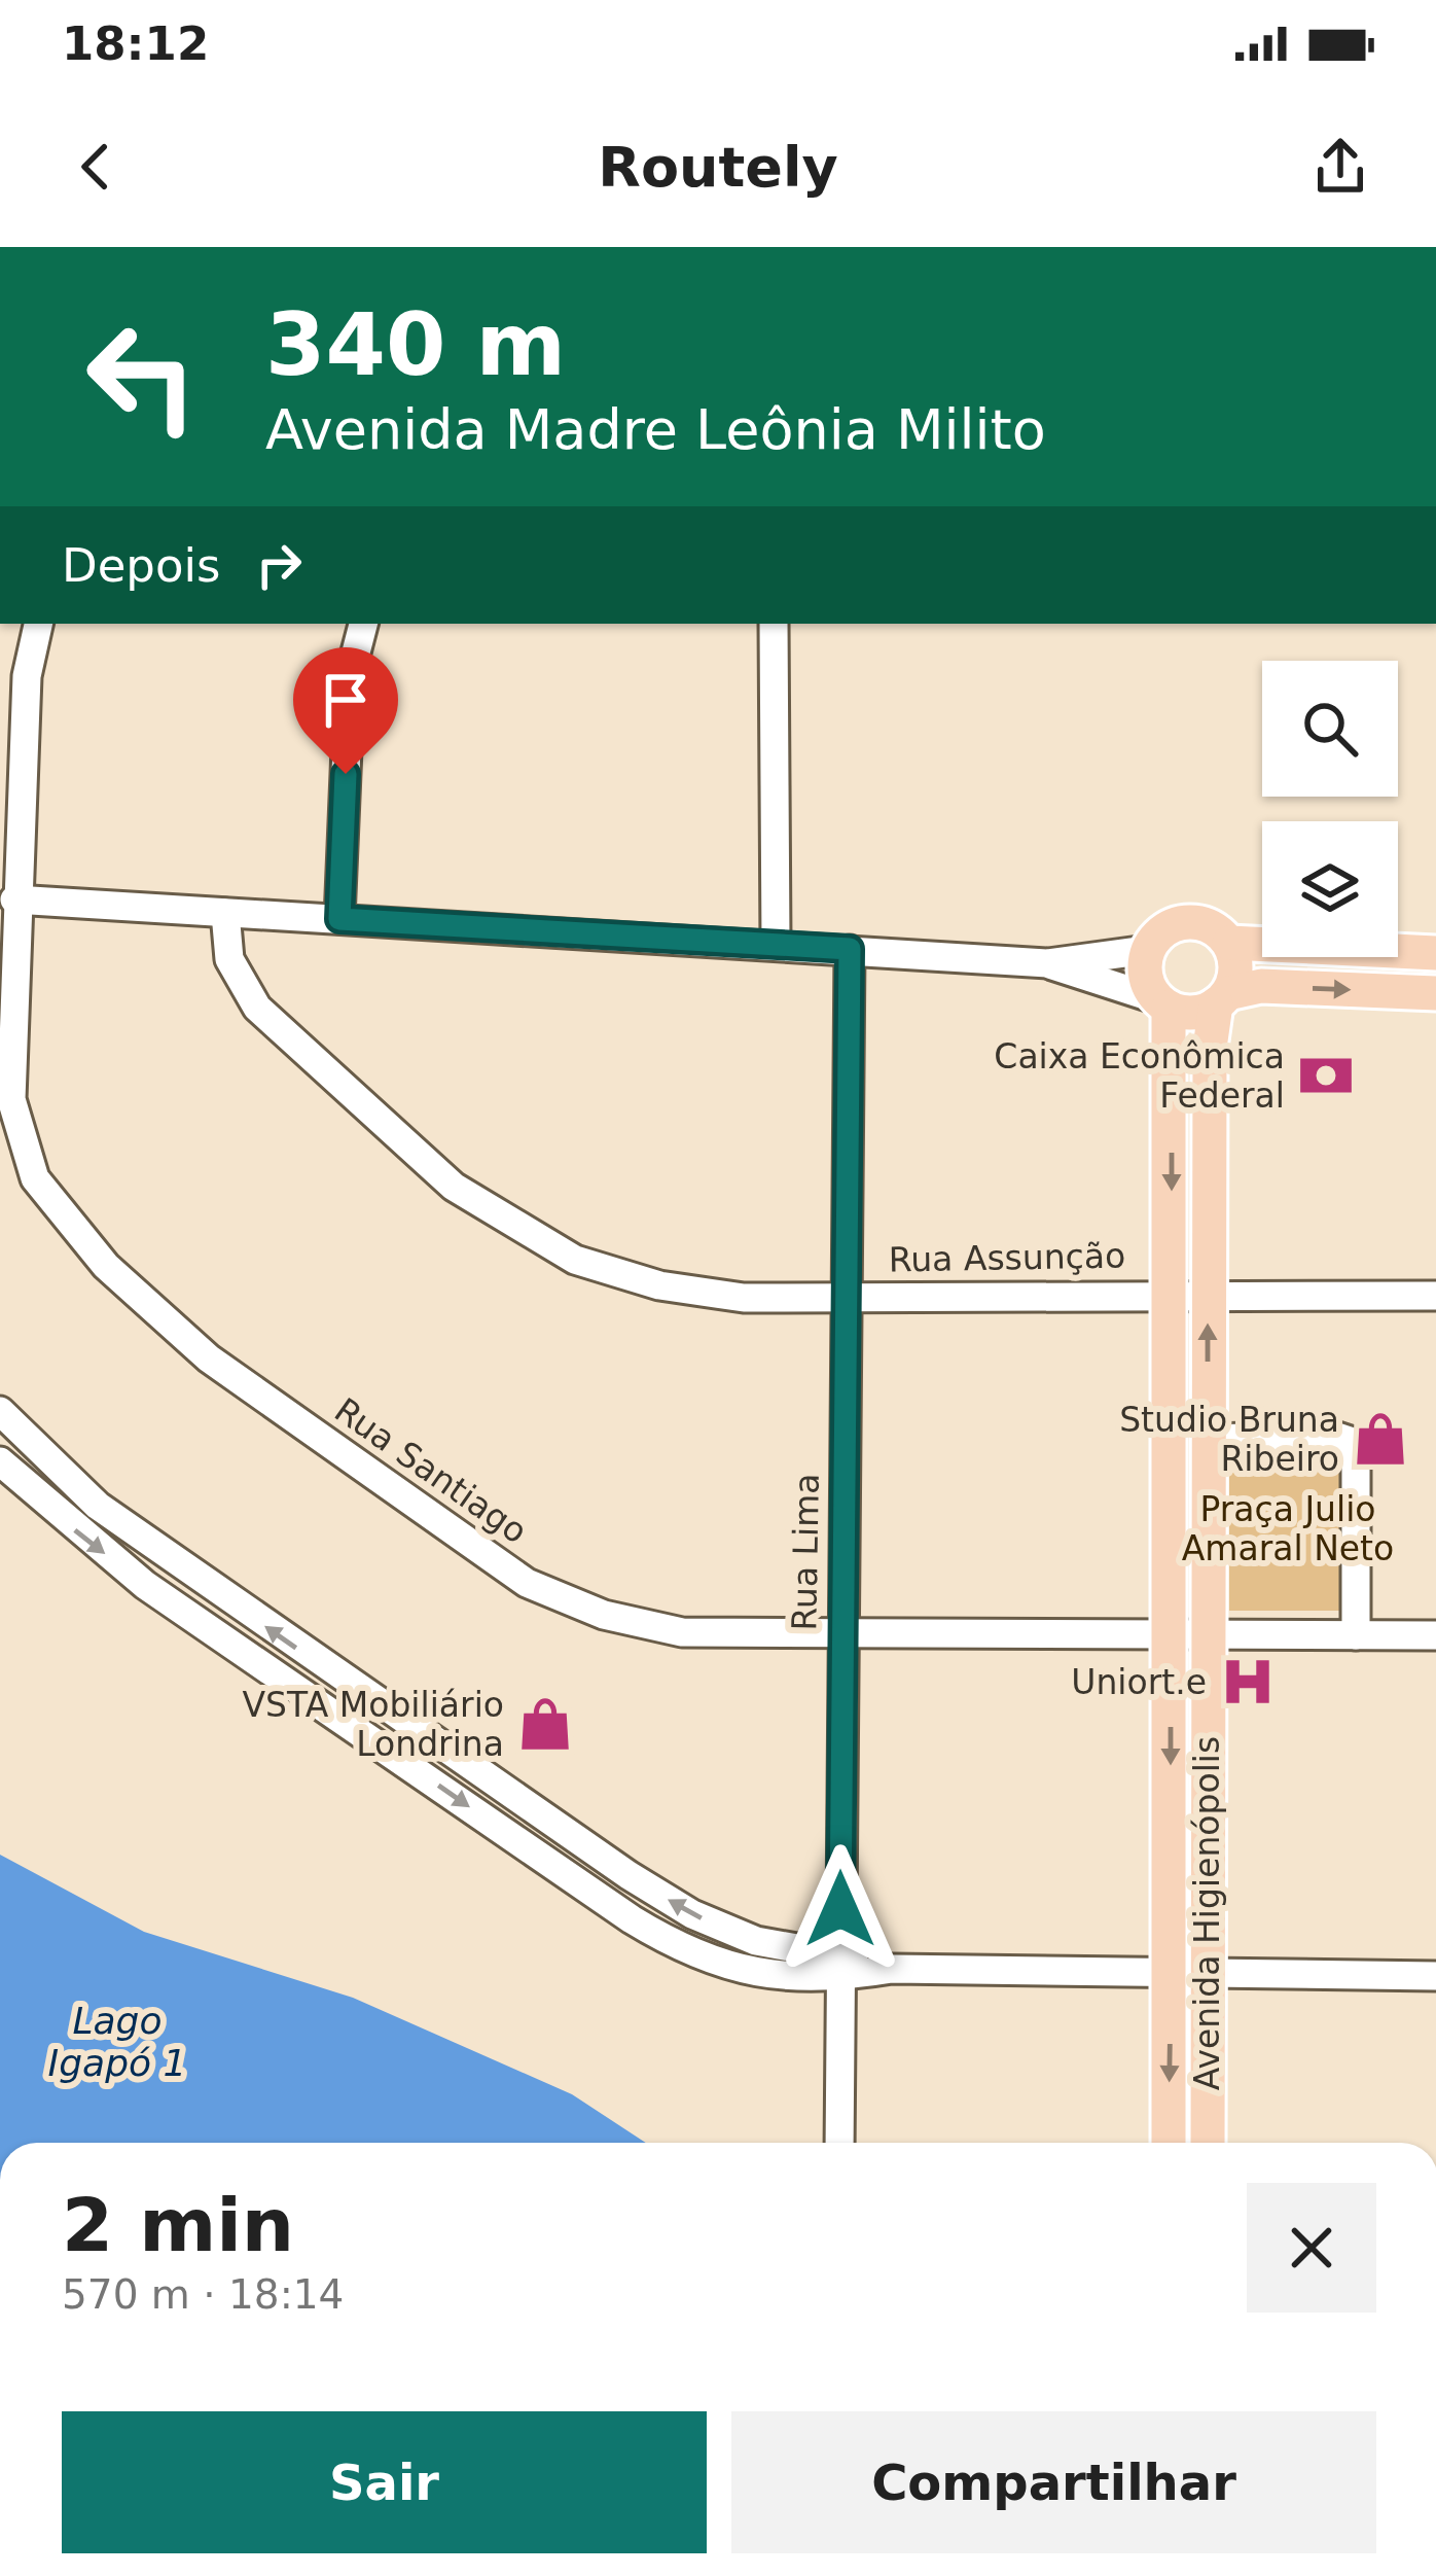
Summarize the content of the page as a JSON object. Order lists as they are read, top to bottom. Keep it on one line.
{"streets":{"main road":["Avenida Higienópolis"],"street":["Rua Assunção","Rua Santiago","Rua Lima"]},"crossings":[["Rua Assunção","Rua Lima"],["Rua Assunção","Avenida Higienópolis"],["Rua Santiago","Rua Lima"],["Rua Santiago","Avenida Higienópolis"]],"water":["Lago Igapó 1"],"parks":["Praça Julio Amaral Neto"],"places":{"bank":["Caixa Econômica Federal"],"shop":["Studio Bruna Ribeiro","VSTA Mobiliário Londrina"],"hospital":["Uniort.e"]},"page":{"status":"18:12","header":"Routely","turn":["340 m","Avenida Madre Leônia Milito"],"then":"Depois","heading":["2 min","570 m · 18:14"],"buttons":["Sair","Compartilhar"]}}
